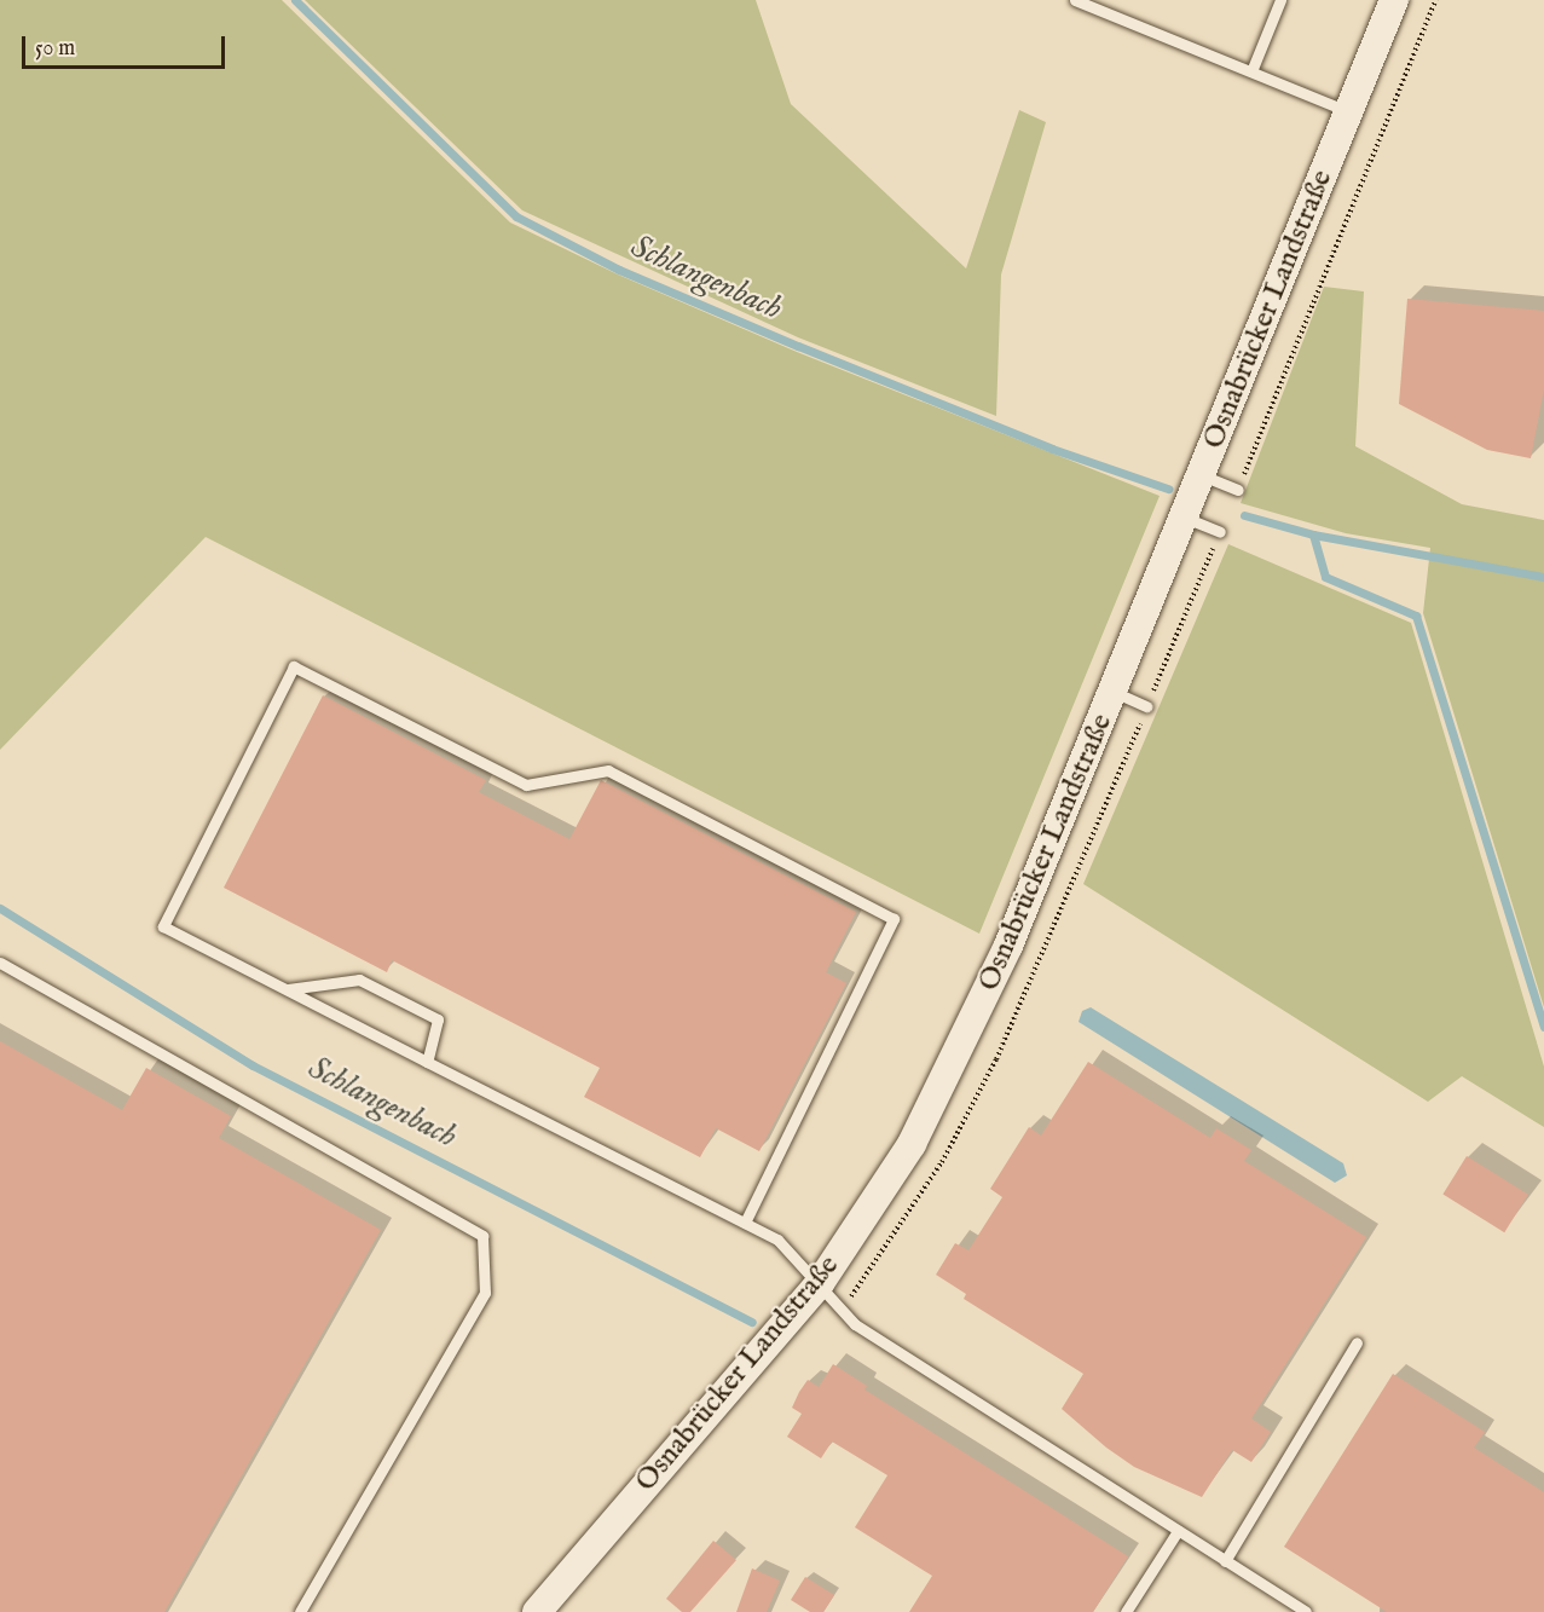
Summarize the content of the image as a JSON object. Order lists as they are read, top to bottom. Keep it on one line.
{"streets":{"street":["Osnabrücker Landstraße"]},"water":["Schlangenbach"],"scale_bar":"50 m"}
